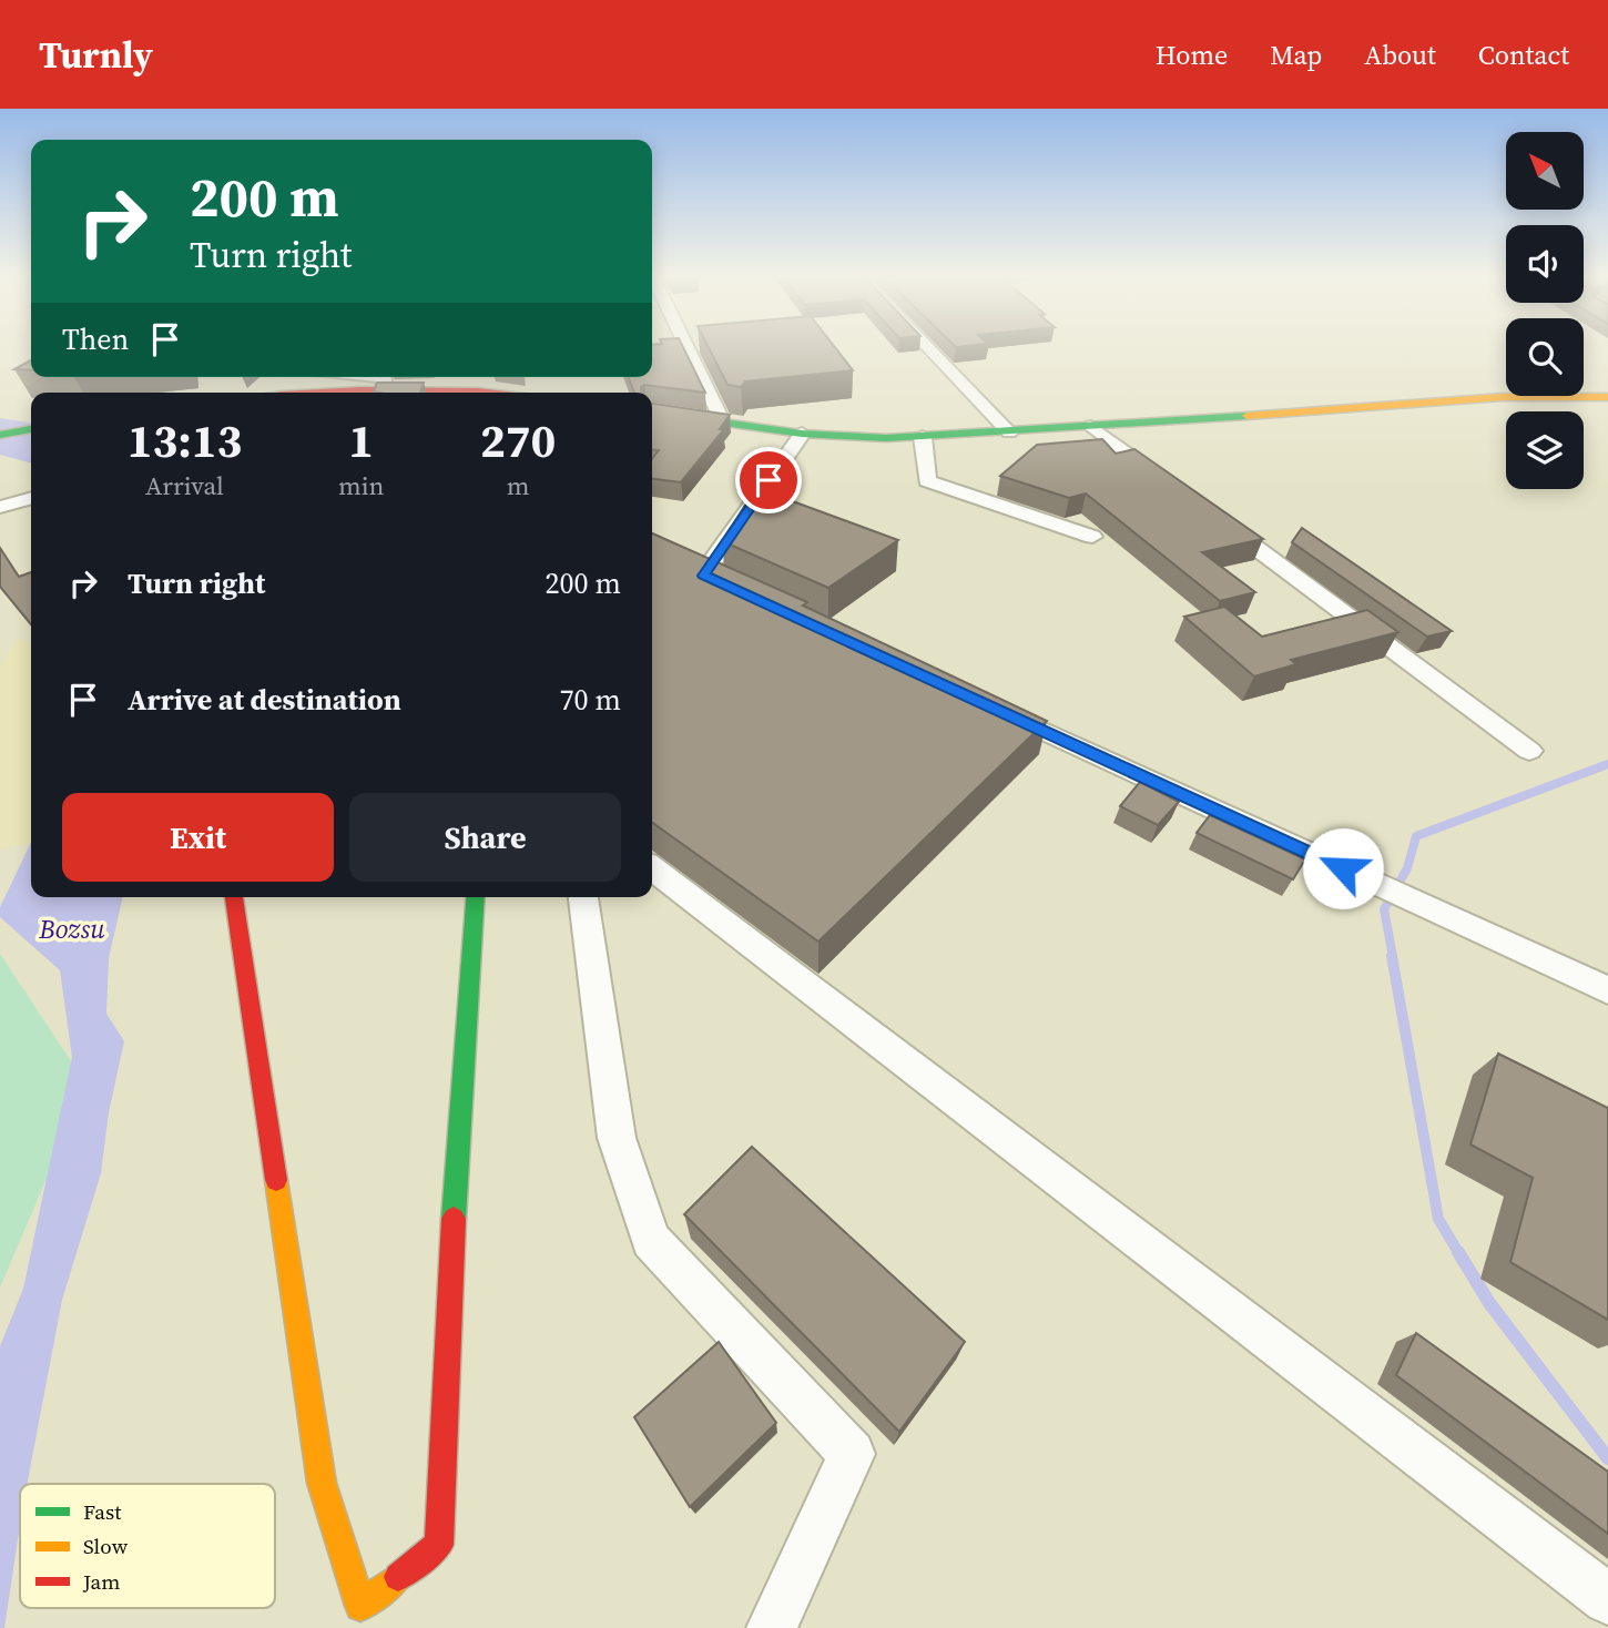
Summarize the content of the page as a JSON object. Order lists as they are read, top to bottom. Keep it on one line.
{"water":["Bozsu"],"legend":["Fast","Slow","Jam"],"north":"top left","page":{"header":"Turnly","nav":["Home","Map","About","Contact"],"turn":["200 m","Turn right"],"then":"Then","eta":["13:13","Arrival","1","min","270","m"],"list":[{"name":"Turn right","value":"200 m"},{"name":"Arrive at destination","value":"70 m"}],"buttons":["Exit","Share"]}}
